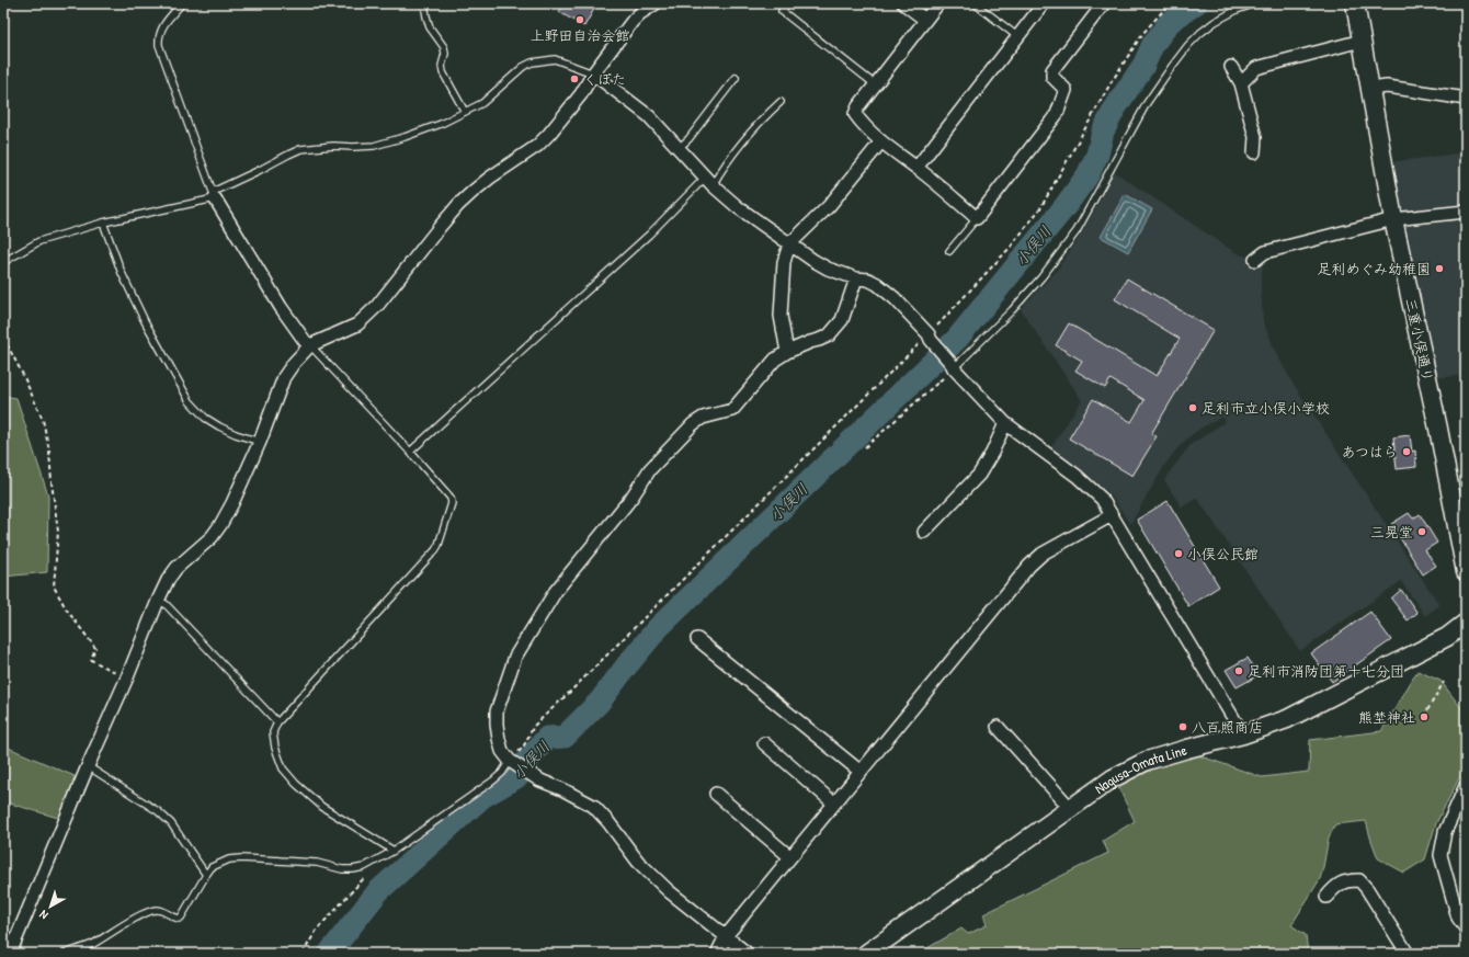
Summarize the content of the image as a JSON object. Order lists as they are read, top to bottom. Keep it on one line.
{"streets":{"main road":["三重小俣通り","Nagusa-Omata Line"]},"water":["小俣川"],"places":["上野田自治会館","くぼた","足利めぐみ幼稚園","足利市立小俣小学校","あつはら","三晃堂","小俣公民館","足利市消防団第十七分団","熊埜神社","八百照商店"],"north":"bottom left"}
